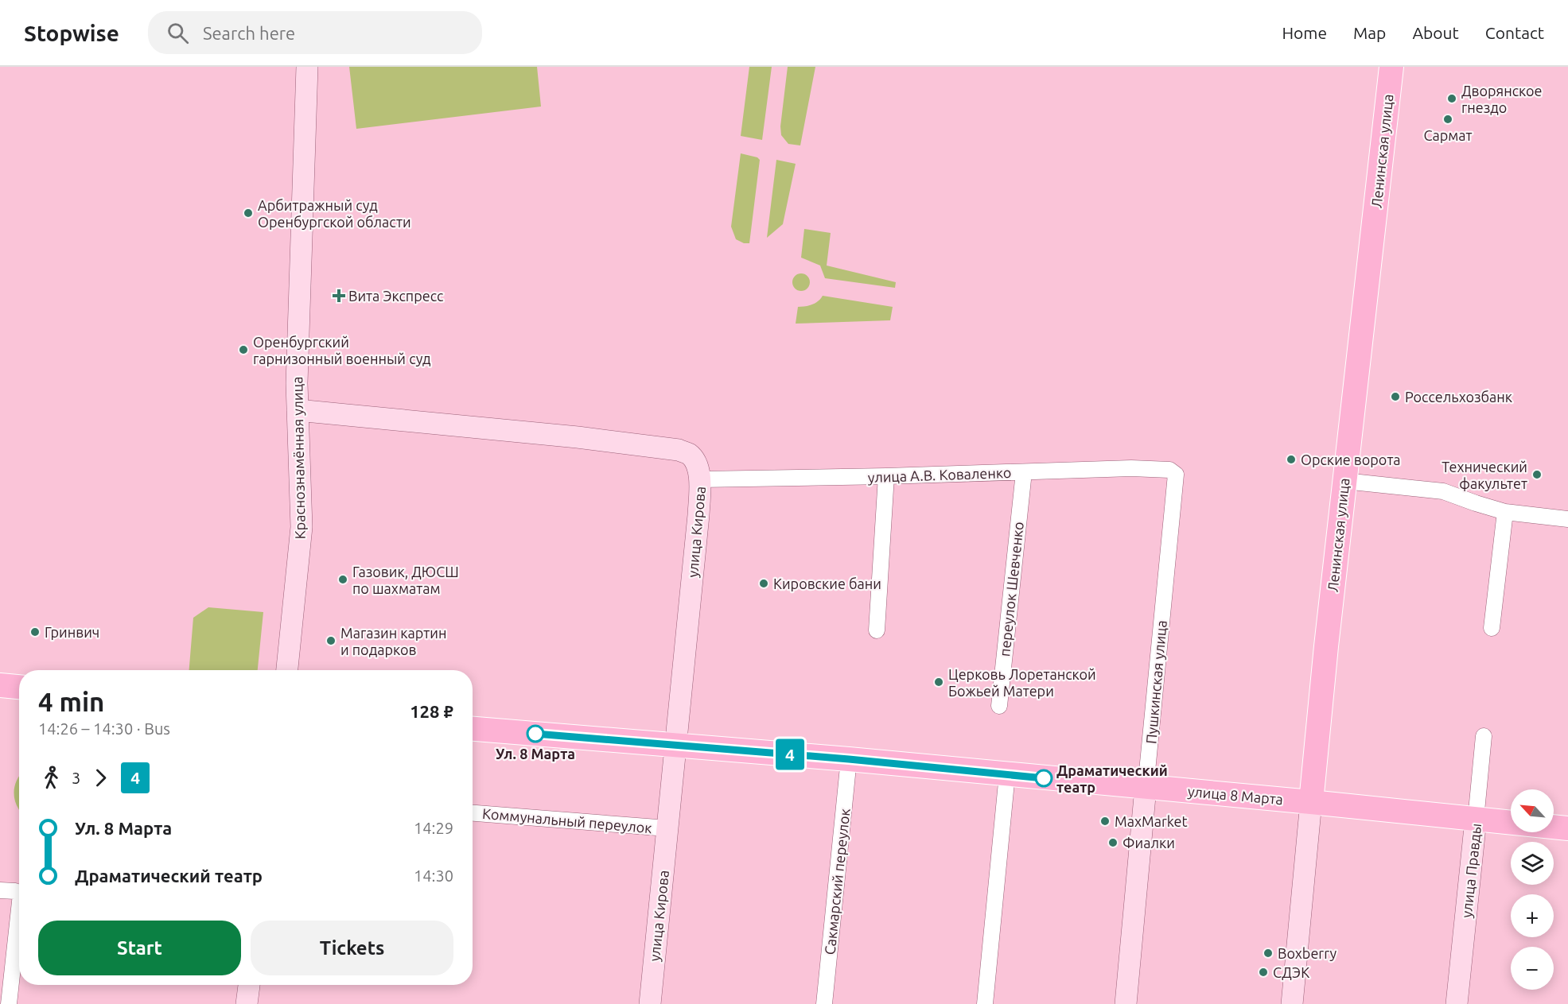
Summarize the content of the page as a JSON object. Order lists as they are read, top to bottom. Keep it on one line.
{"streets":{"main road":["Ленинская улица","Краснознамённая улица","улица Кирова","Пушкинская улица","улица 8 Марта","улица Правды"],"street":["улица А.В. Коваленко","переулок Шевченко","Коммунальный переулок","Сакмарский переулок"]},"crossings":[["Ленинская улица","улица 8 Марта"],["Краснознамённая улица","улица Кирова"],["улица А.В. Коваленко","улица Кирова"],["улица А.В. Коваленко","переулок Шевченко"],["улица А.В. Коваленко","Пушкинская улица"],["улица Кирова","улица 8 Марта"],["улица Кирова","Коммунальный переулок"],["Пушкинская улица","улица 8 Марта"],["улица 8 Марта","улица Правды"],["улица 8 Марта","Сакмарский переулок"]],"places":{"other":["Дворянское гнездо","Сармат","Арбитражный суд Оренбургской области","Оренбургский гарнизонный военный суд","Россельхозбанк","Орские ворота","Технический факультет","Газовик, ДЮСШ по шахматам","Кировские бани","Гринвич","Магазин картин и подарков","Церковь Лоретанской Божьей Матери","Ул. 8 Марта","Драматический театр","MaxMarket","Фиалки","Boxberry","СДЭК"],"health":["Вита Экспресс"]},"lines":["bus line 4"],"north":"top left","page":{"header":"Stopwise","search":"Search here","nav":["Home","Map","About","Contact"],"on_map":"4","heading":["4 min","14:26 – 14:30 · Bus","128 ₽"],"legs":["3","4"],"map_buttons":["+","−"],"list":[{"name":"Ул. 8 Марта","value":"14:29"},{"name":"Драматический театр","value":"14:30"}],"buttons":["Start","Tickets"]}}
